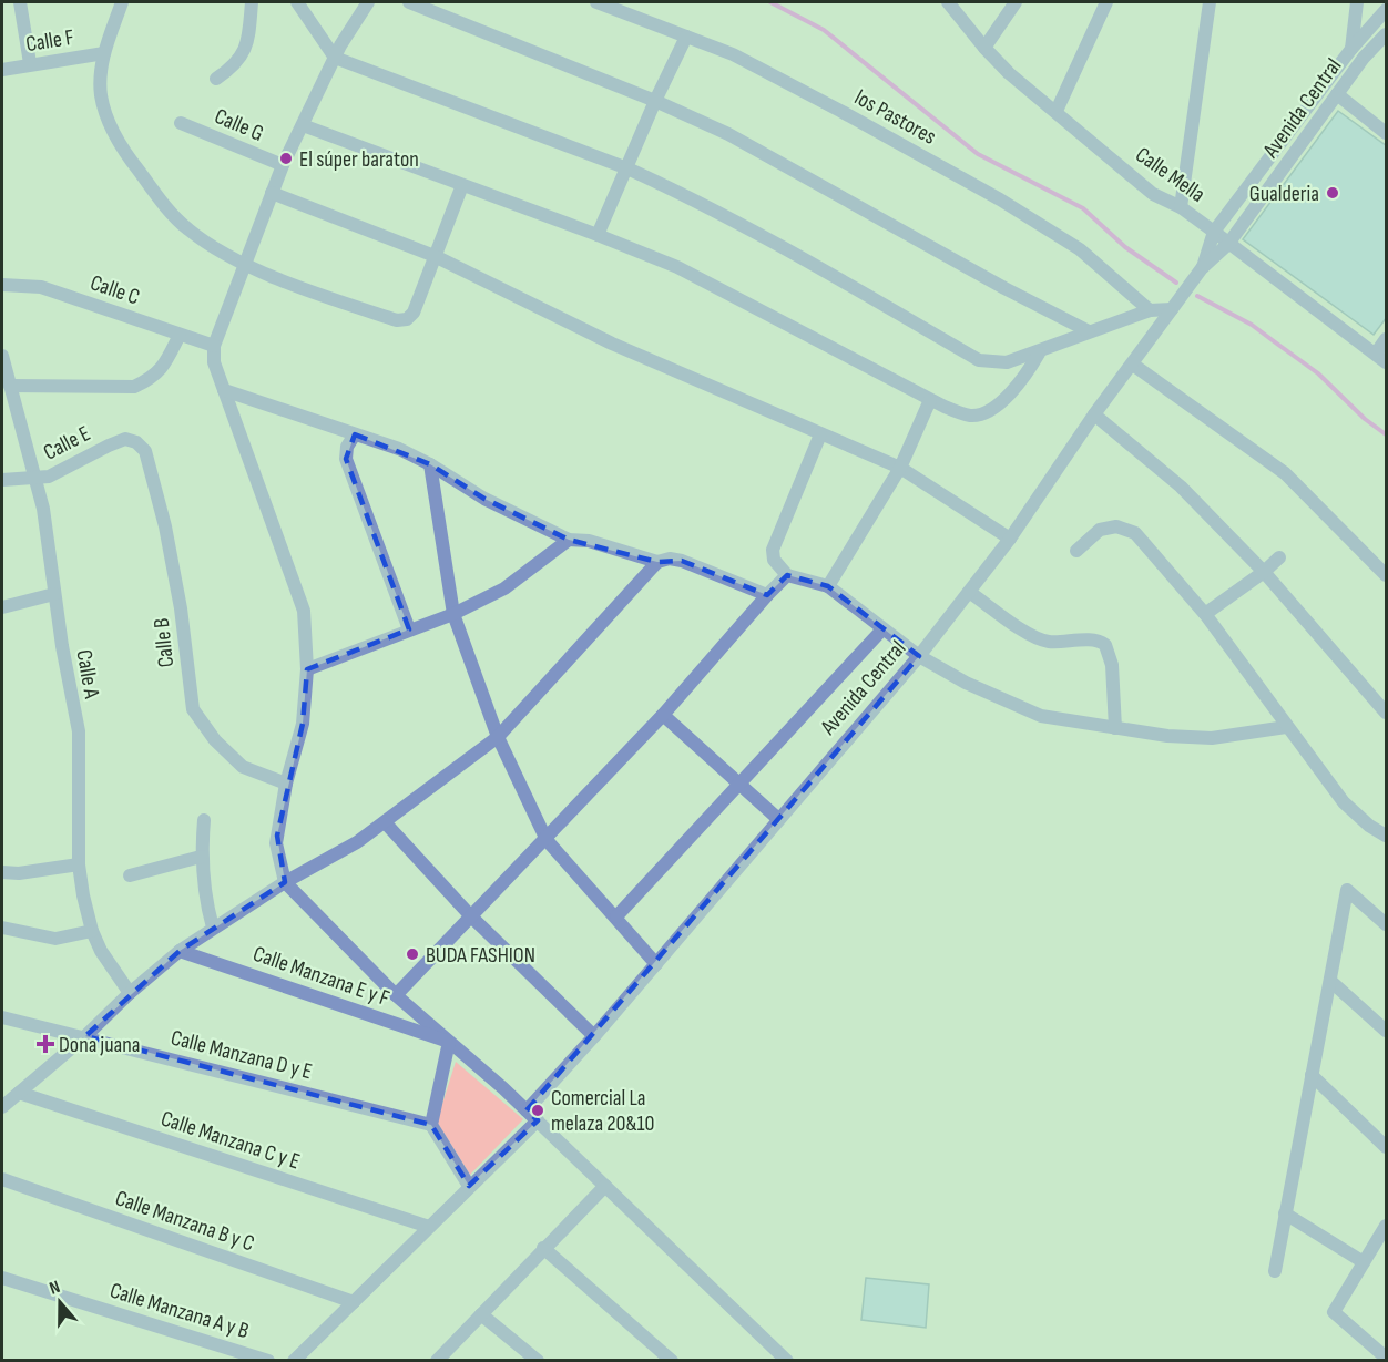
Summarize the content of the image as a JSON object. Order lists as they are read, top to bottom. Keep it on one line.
{"streets":{"street":["Calle F","Avenida Central","los Pastores","Calle G","Calle Mella","Calle C","Calle E","Calle B","Calle A","Calle Manzana E y F","Calle Manzana D y E","Calle Manzana C y E","Calle Manzana B y C","Calle Manzana A y B"]},"crossings":[["Avenida Central","Calle Mella"],["Calle E","Calle B"],["Calle E","Calle A"]],"places":{"other":["El súper baraton","Gualderia","BUDA FASHION","Comercial La melaza 20&10"],"health":["Dona juana"]},"north":"top"}
